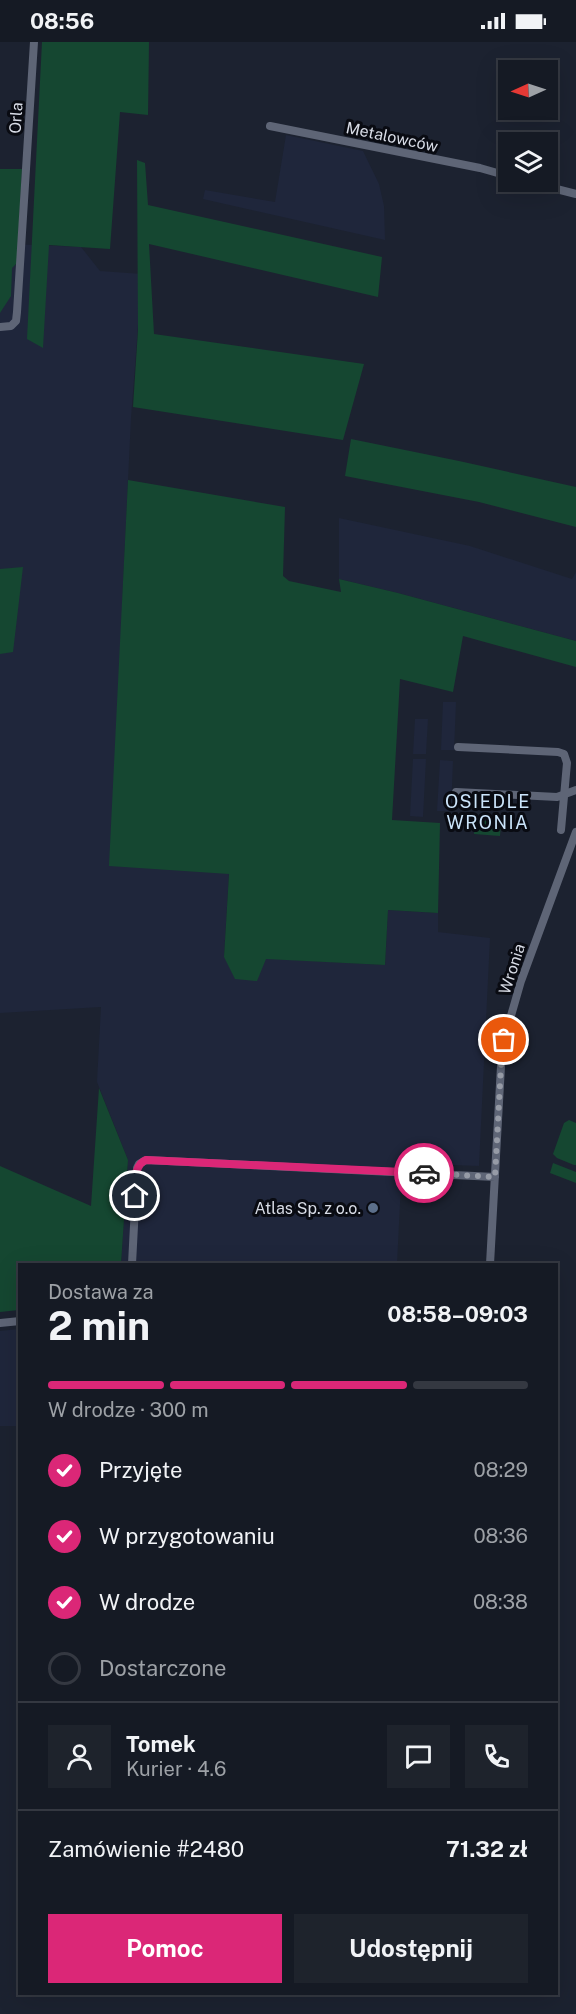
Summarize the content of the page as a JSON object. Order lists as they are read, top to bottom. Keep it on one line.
{"streets":{"street":["Orla","Metalowców","Wronia"]},"districts":["OSIEDLE WRONIA"],"places":["Atlas Sp. z o.o."],"north":"left","page":{"status":"08:56","heading":["2 min","Dostawa za","08:58–09:03"],"panel":["Tomek","Kurier · 4.6","Zamówienie #2480","71.32 zł"],"bar":"W drodze · 300 m","list":[["Przyjęte","08:29"],["W przygotowaniu","08:36"],["W drodze","08:38"],"Dostarczone"],"buttons":["Pomoc","Udostępnij"]}}
